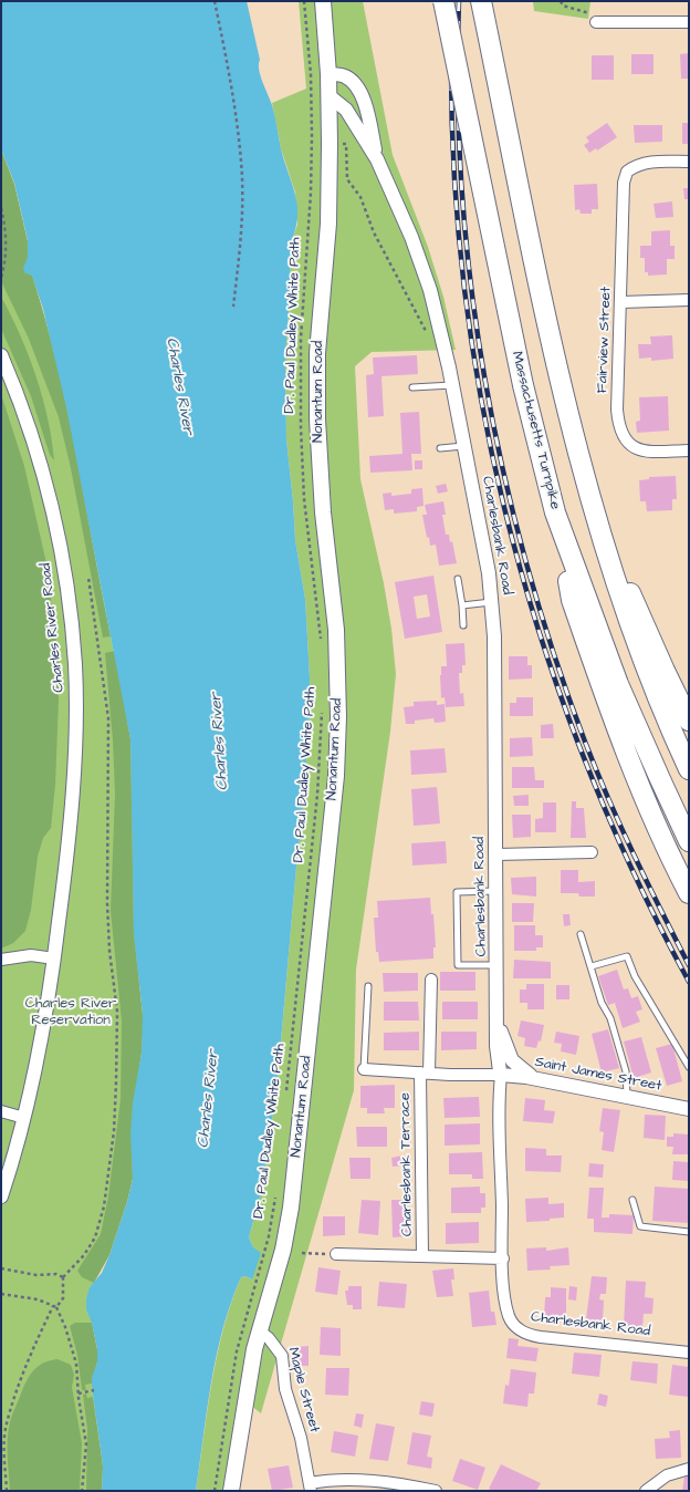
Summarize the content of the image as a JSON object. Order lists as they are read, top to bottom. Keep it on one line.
{"streets":{"highway":["Massachusetts Turnpike"],"main road":["Nonantum Road"],"street":["Fairview Street","Charlesbank Road","Charles River Road","Saint James Street","Charlesbank Terrace","Maple Street"],"path":["Dr. Paul Dudley White Path"]},"crossings":[["Nonantum Road","Charlesbank Road"],["Nonantum Road","Maple Street"],["Charlesbank Road","Saint James Street"]],"water":["Charles River"],"parks":["Charles River Reservation"]}
